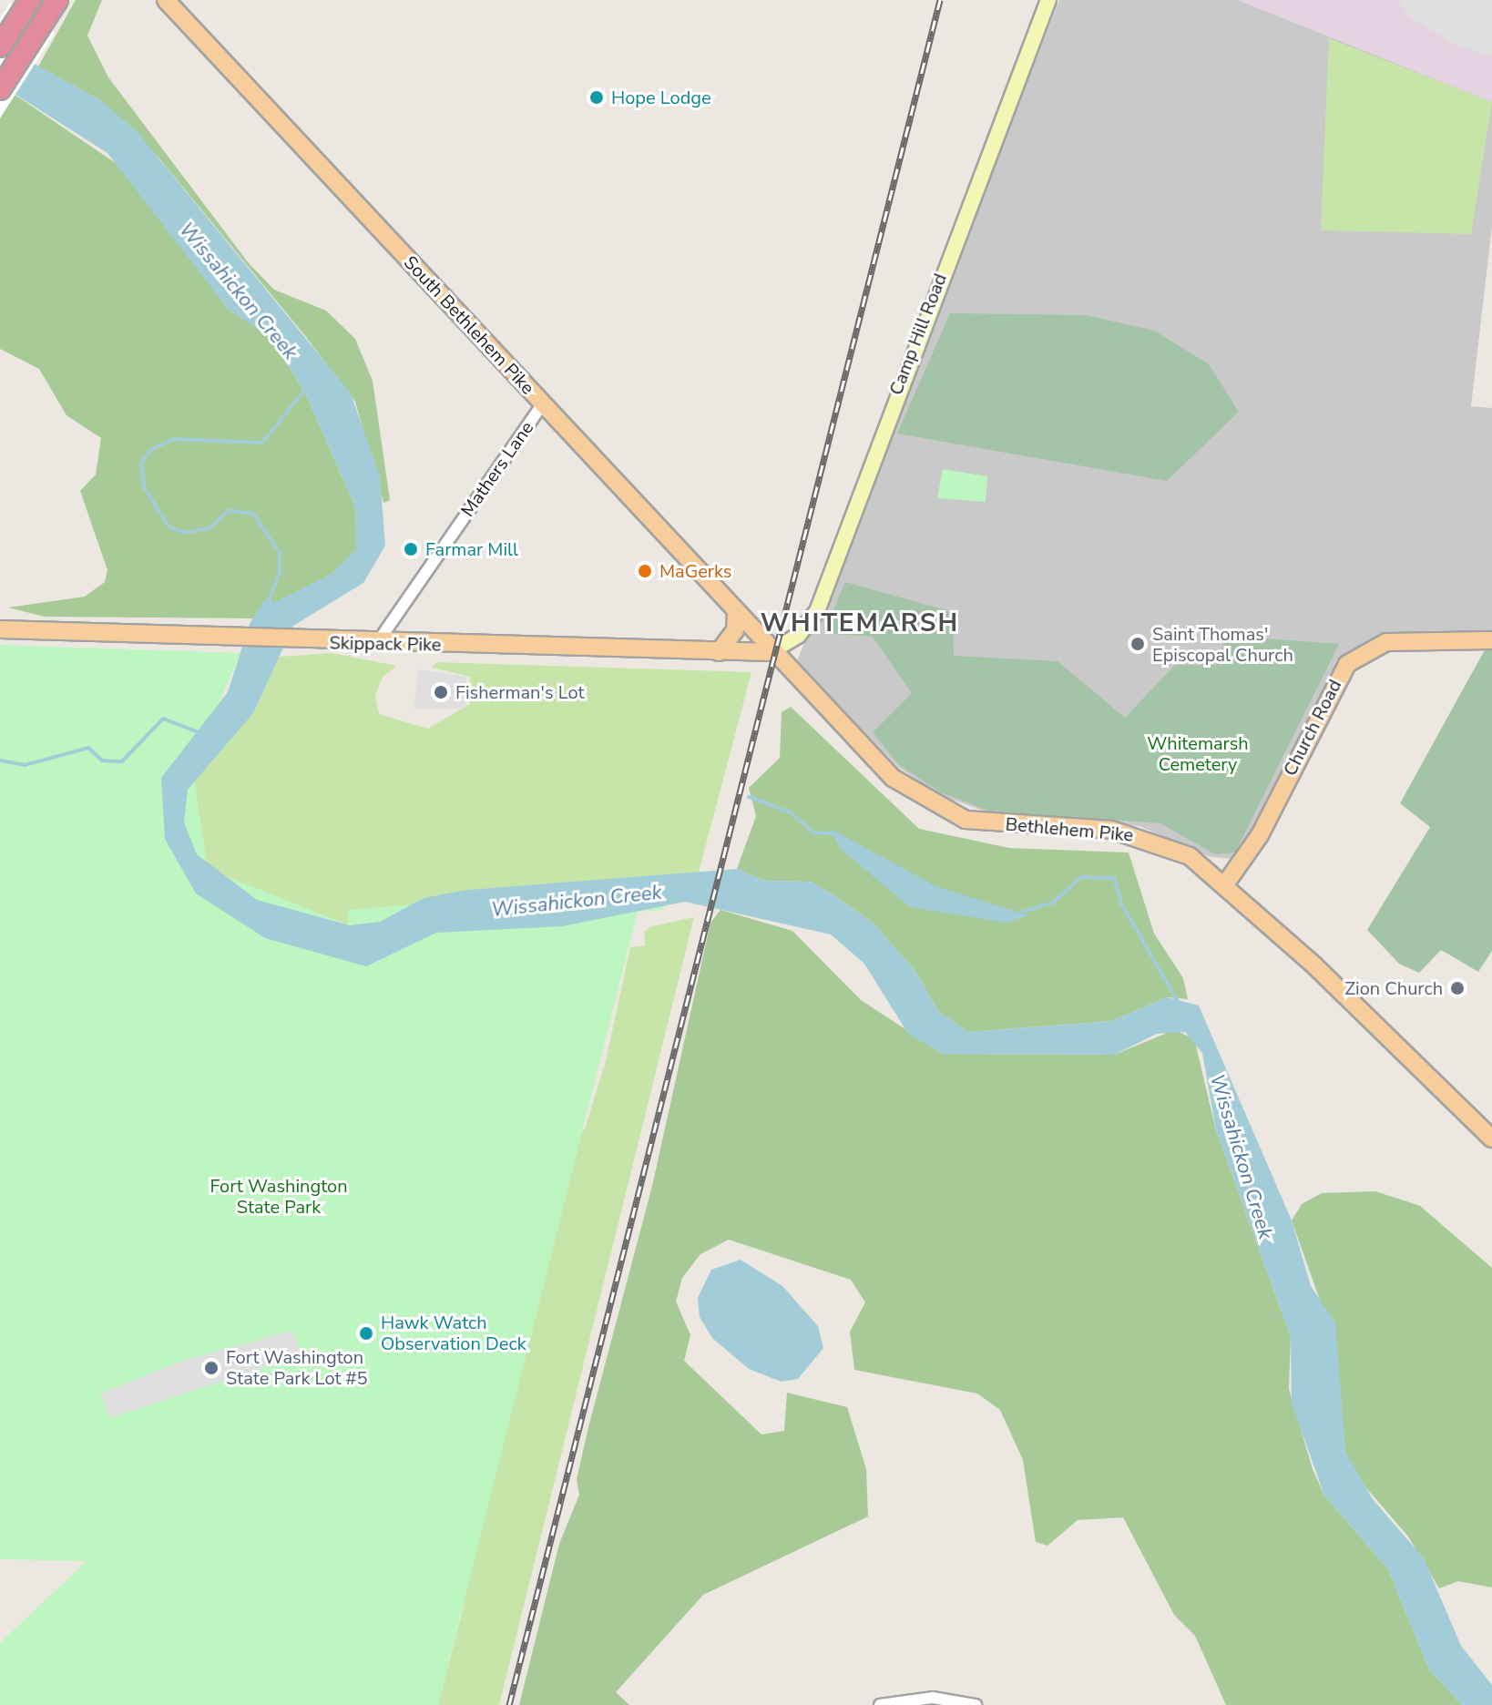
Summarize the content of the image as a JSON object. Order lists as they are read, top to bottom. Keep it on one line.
{"streets":{"main road":["South Bethlehem Pike","Skippack Pike","Church Road","Bethlehem Pike"],"street":["Camp Hill Road","Mathers Lane"]},"crossings":[["South Bethlehem Pike","Camp Hill Road"],["South Bethlehem Pike","Mathers Lane"],["South Bethlehem Pike","Skippack Pike"],["South Bethlehem Pike","Bethlehem Pike"],["Camp Hill Road","Skippack Pike"],["Camp Hill Road","Bethlehem Pike"],["Mathers Lane","Skippack Pike"],["Skippack Pike","Bethlehem Pike"],["Church Road","Bethlehem Pike"]],"districts":["WHITEMARSH"],"water":["Wissahickon Creek"],"parks":["Whitemarsh Cemetery","Fort Washington State Park"],"places":["Hope Lodge","Farmar Mill","MaGerks","Saint Thomas' Episcopal Church","Fisherman's Lot","Zion Church","Hawk Watch Observation Deck","Fort Washington State Park Lot #5"]}
